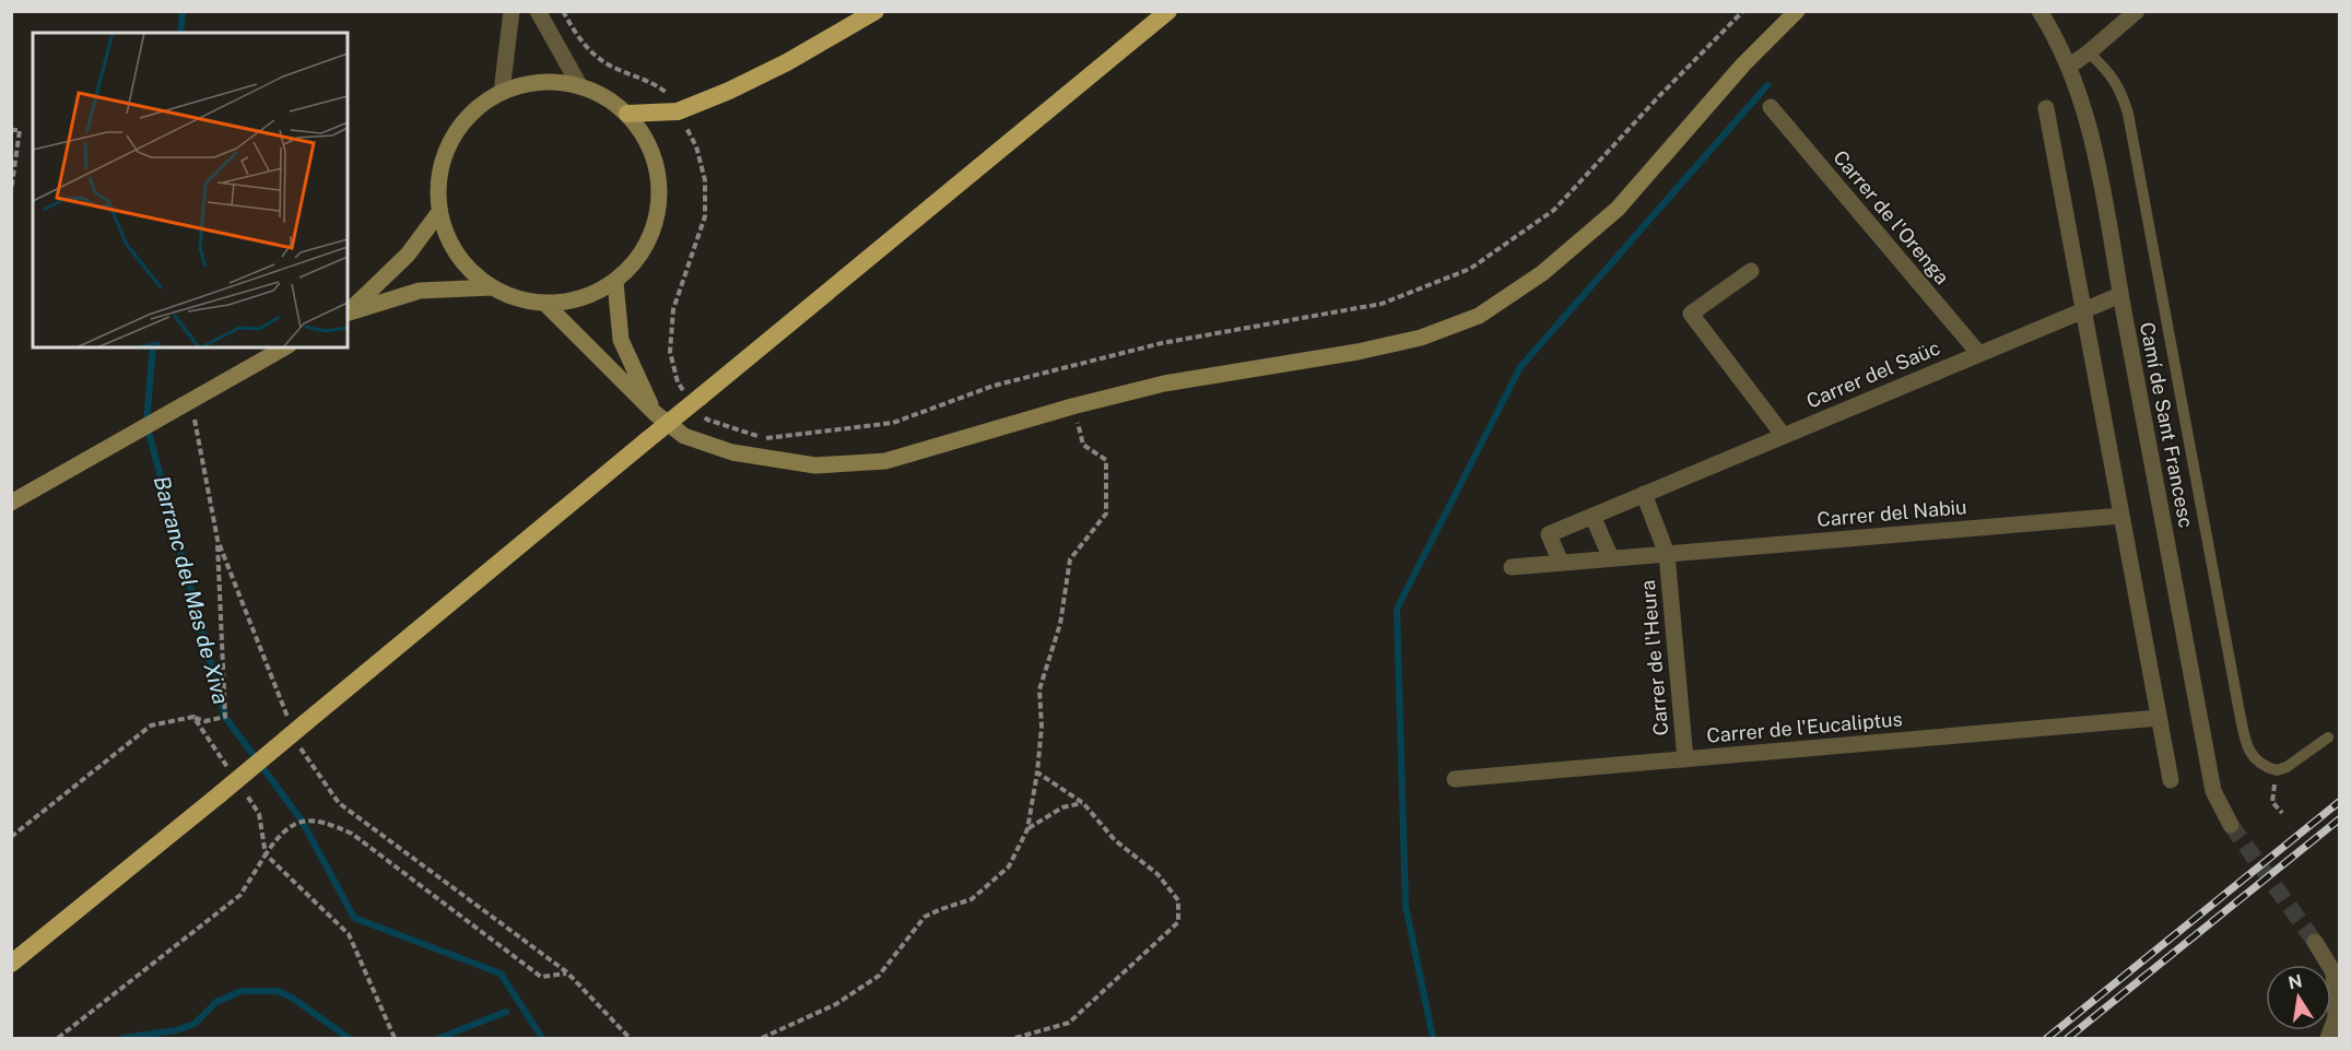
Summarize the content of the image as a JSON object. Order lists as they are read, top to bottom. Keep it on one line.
{"streets":{"street":["Carrer de l'Orenga","Carrer del Saüc","Camí de Sant Francesc","Carrer del Nabiu","Carrer de l'Heura","Carrer de l'Eucaliptus"]},"crossings":[["Carrer de l'Orenga","Carrer del Saüc"],["Carrer del Saüc","Camí de Sant Francesc"],["Carrer del Saüc","Carrer del Nabiu"],["Carrer del Saüc","Carrer de l'Heura"],["Carrer del Nabiu","Carrer de l'Heura"],["Carrer de l'Heura","Carrer de l'Eucaliptus"]],"water":["Barranc del Mas de Xiva"],"north":"top"}
